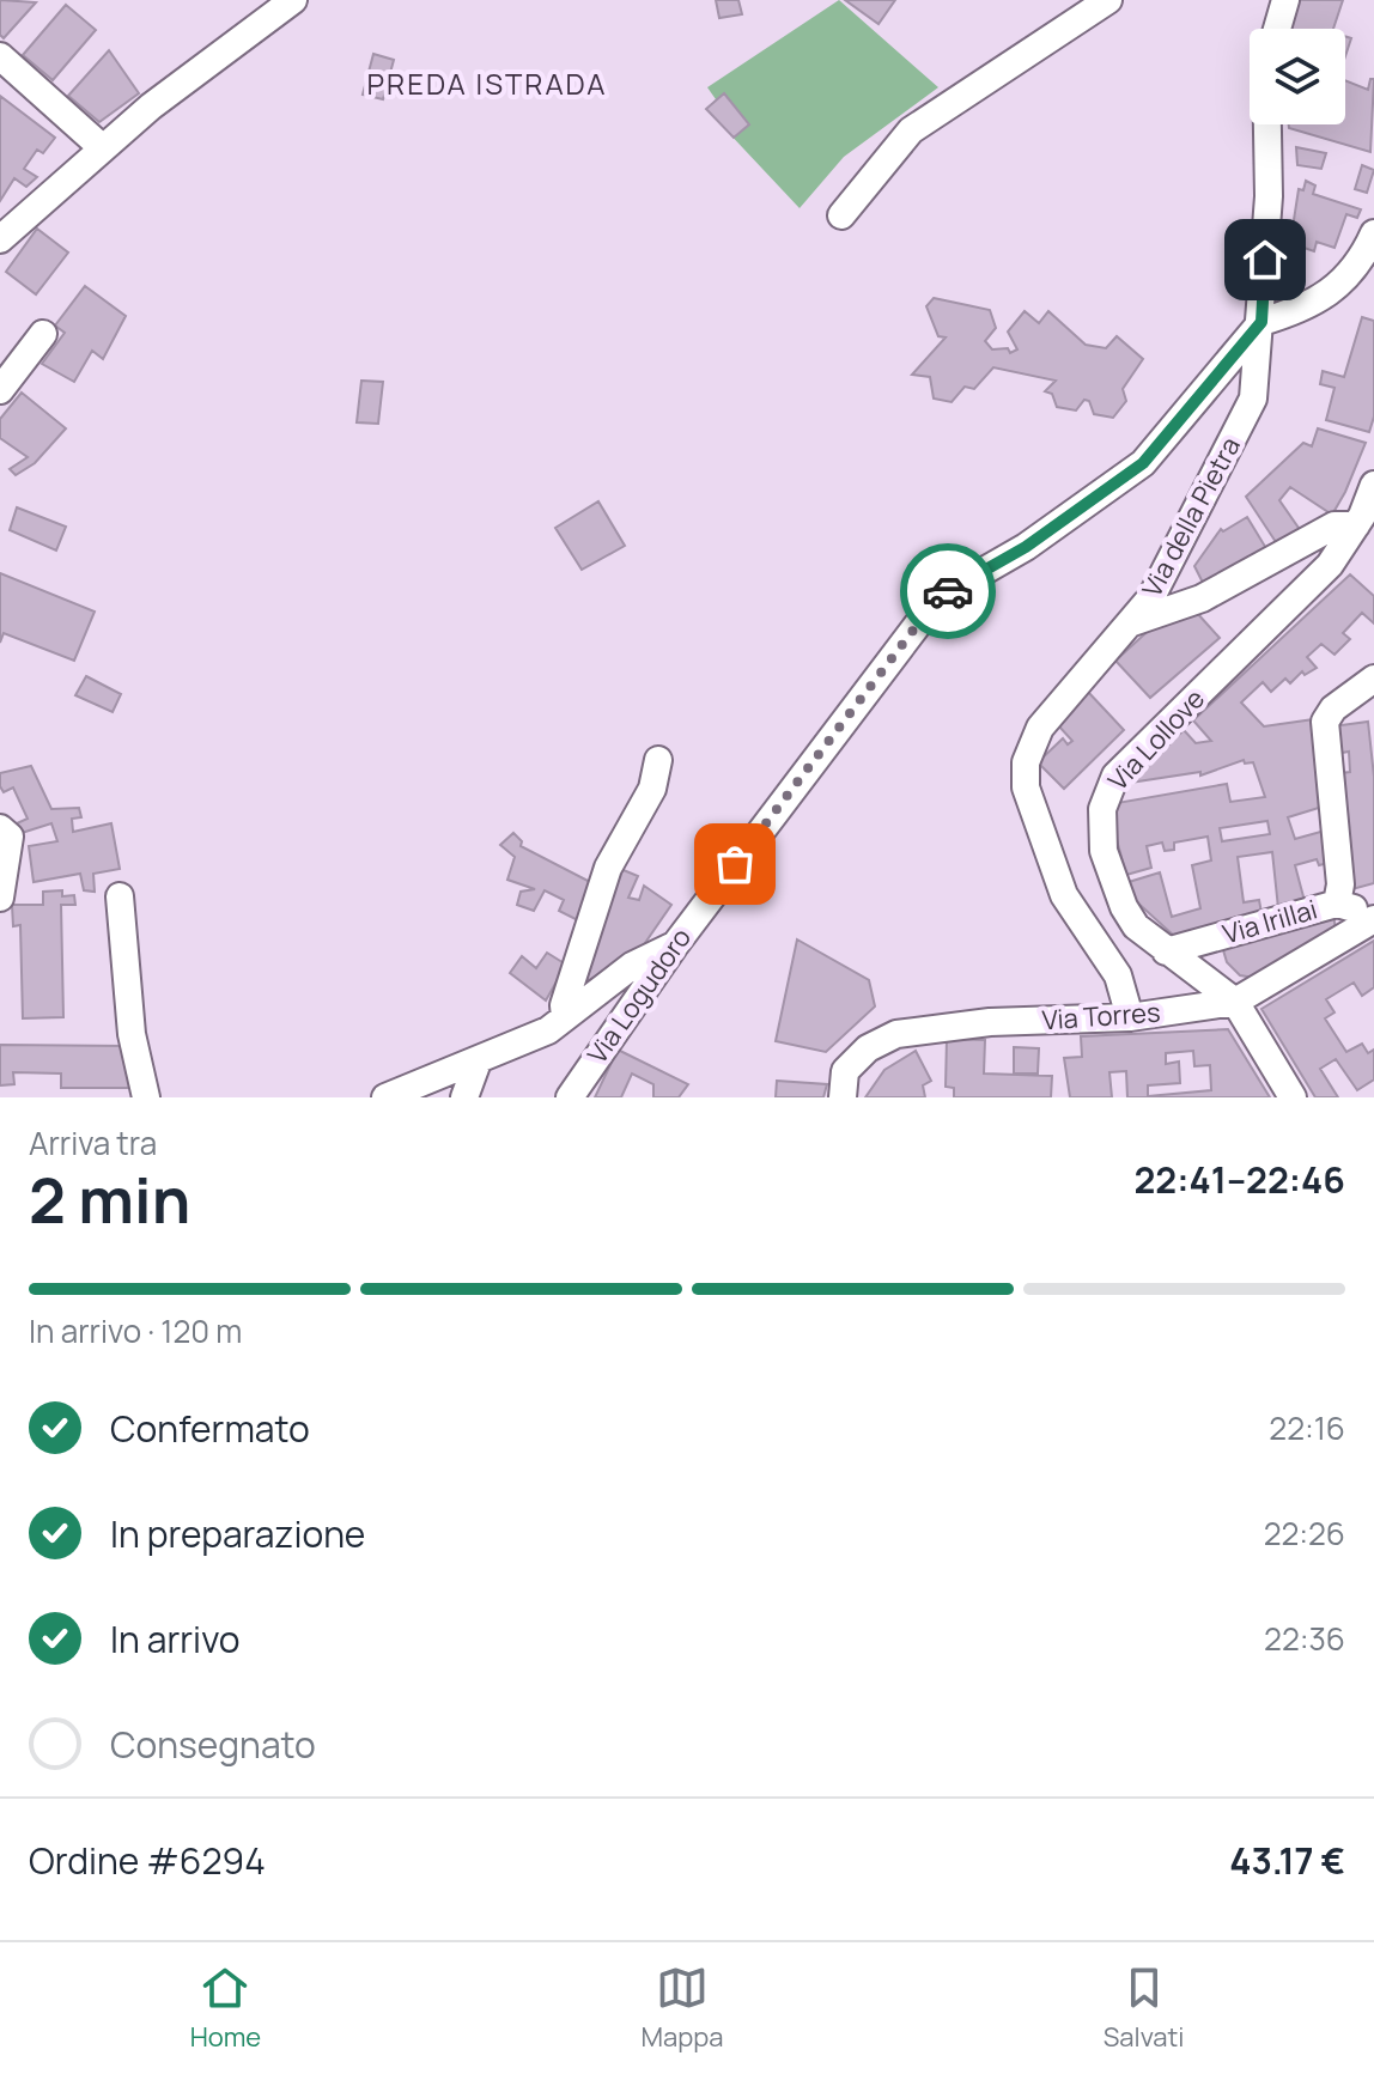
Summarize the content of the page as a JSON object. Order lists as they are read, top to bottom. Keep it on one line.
{"streets":{"street":["Via della Pietra","Via Lollove","Via Irillai","Via Logudoro","Via Torres"]},"crossings":[["Via della Pietra","Via Logudoro"],["Via della Pietra","Via Torres"],["Via Lollove","Via Irillai"],["Via Lollove","Via Torres"],["Via Irillai","Via Torres"]],"districts":["PREDA ISTRADA"],"page":{"heading":["2 min","Arriva tra","22:41–22:46"],"panel":["Ordine #6294","43.17 €"],"bar":"In arrivo · 120 m","list":[["Confermato","22:16"],["In preparazione","22:26"],["In arrivo","22:36"],"Consegnato"],"tabs":["Home","Mappa","Salvati"]}}
